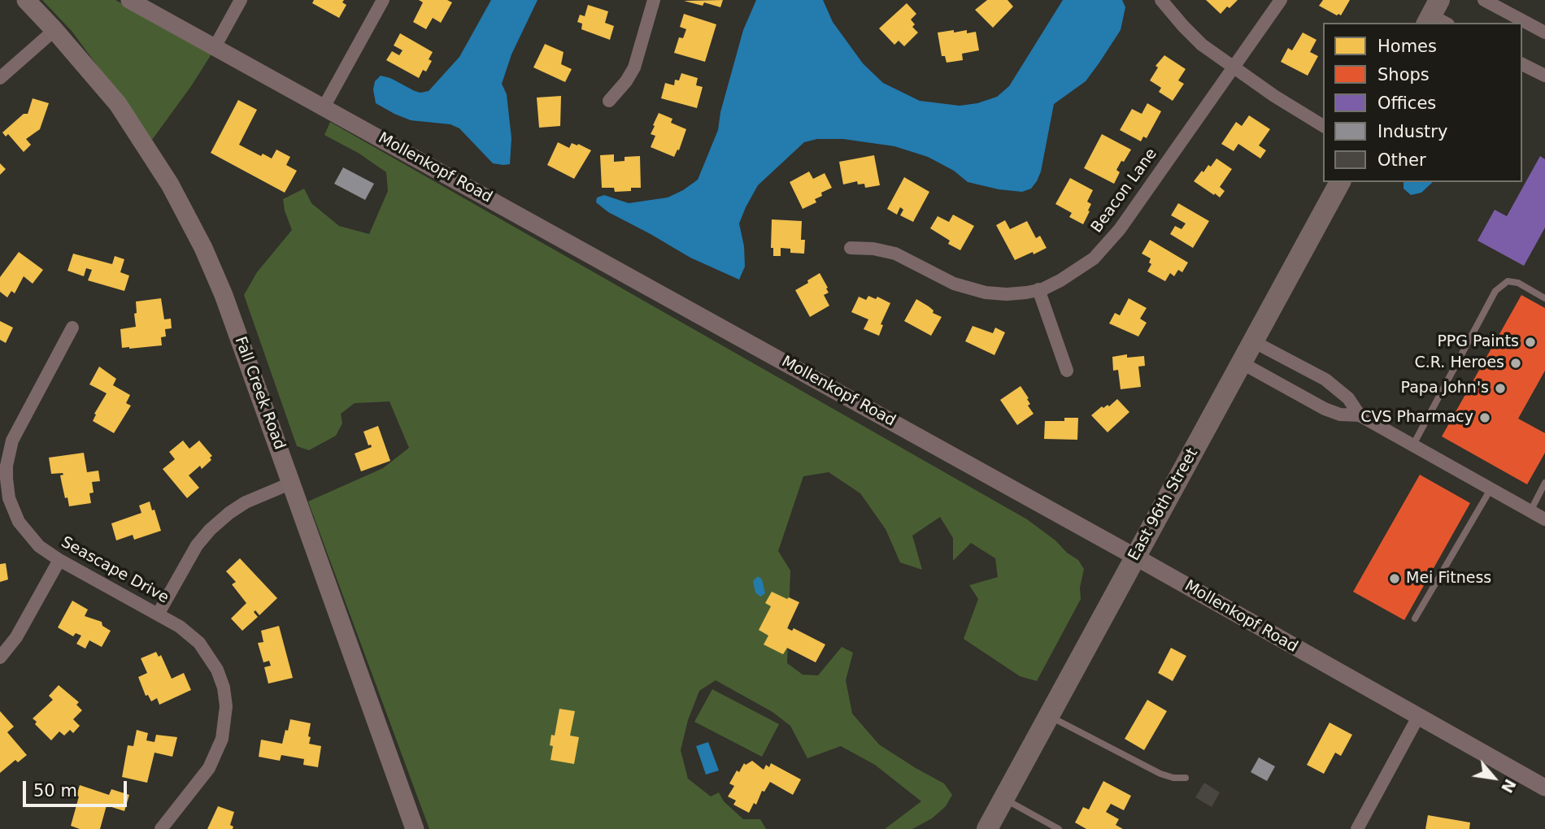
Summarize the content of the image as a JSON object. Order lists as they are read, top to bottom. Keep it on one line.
{"streets":{"main road":["Fall Creek Road","East 96th Street"],"street":["Mollenkopf Road","Beacon Lane","Seascape Drive"]},"crossings":[["Mollenkopf Road","East 96th Street"]],"places":["PPG Paints","C.R. Heroes","Papa John's","CVS Pharmacy","Mei Fitness"],"legend":["Homes","Shops","Offices","Industry","Other"],"scale_bar":"50 m","north":"bottom right"}
